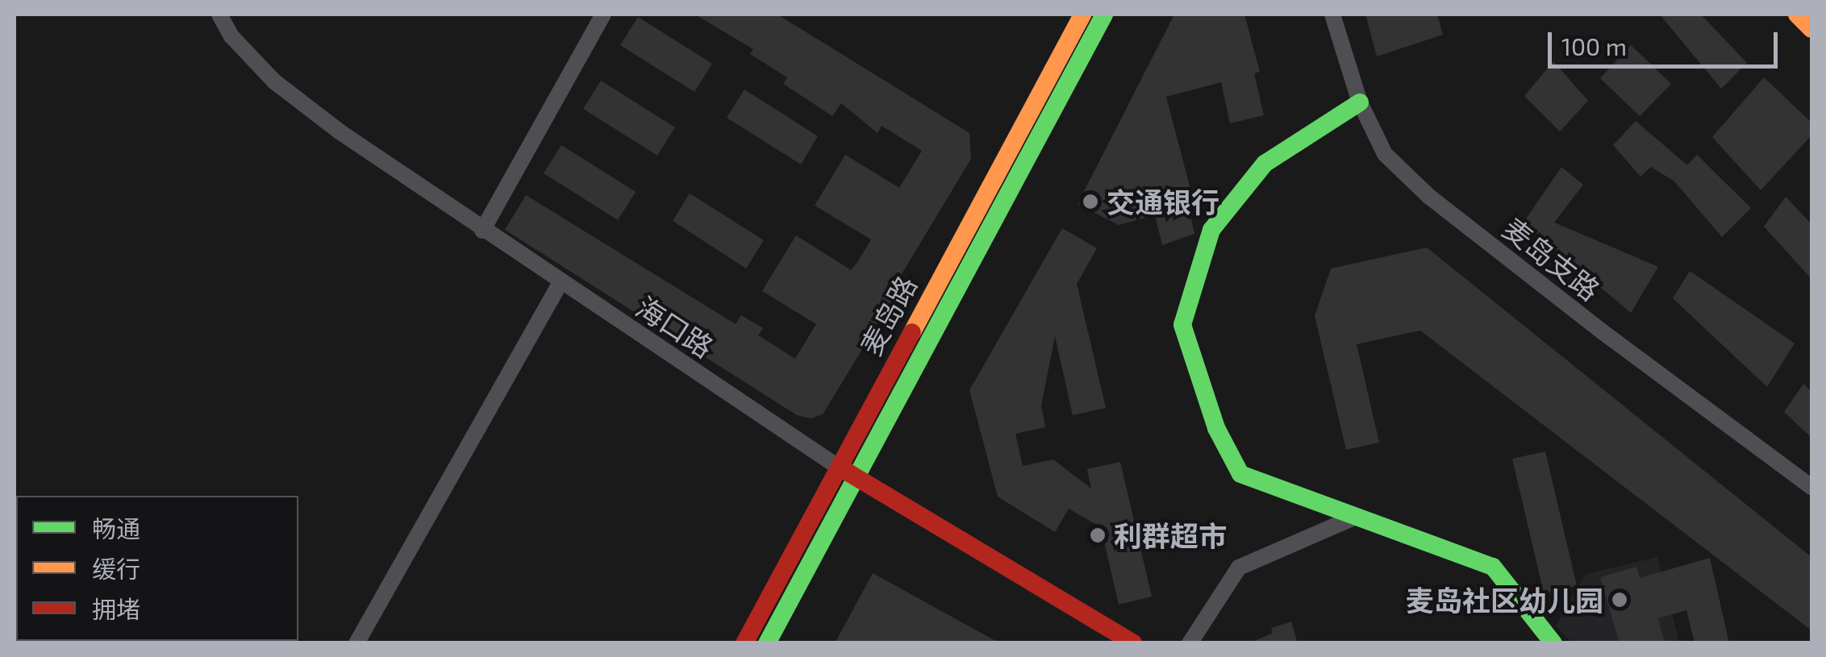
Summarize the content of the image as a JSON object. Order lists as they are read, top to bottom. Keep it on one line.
{"streets":{"main road":["麦岛路","海口路"],"street":["麦岛支路"]},"crossings":[["麦岛路","海口路"]],"places":["交通银行","利群超市","麦岛社区幼儿园"],"legend":["畅通","缓行","拥堵"],"scale_bar":"100 m"}
